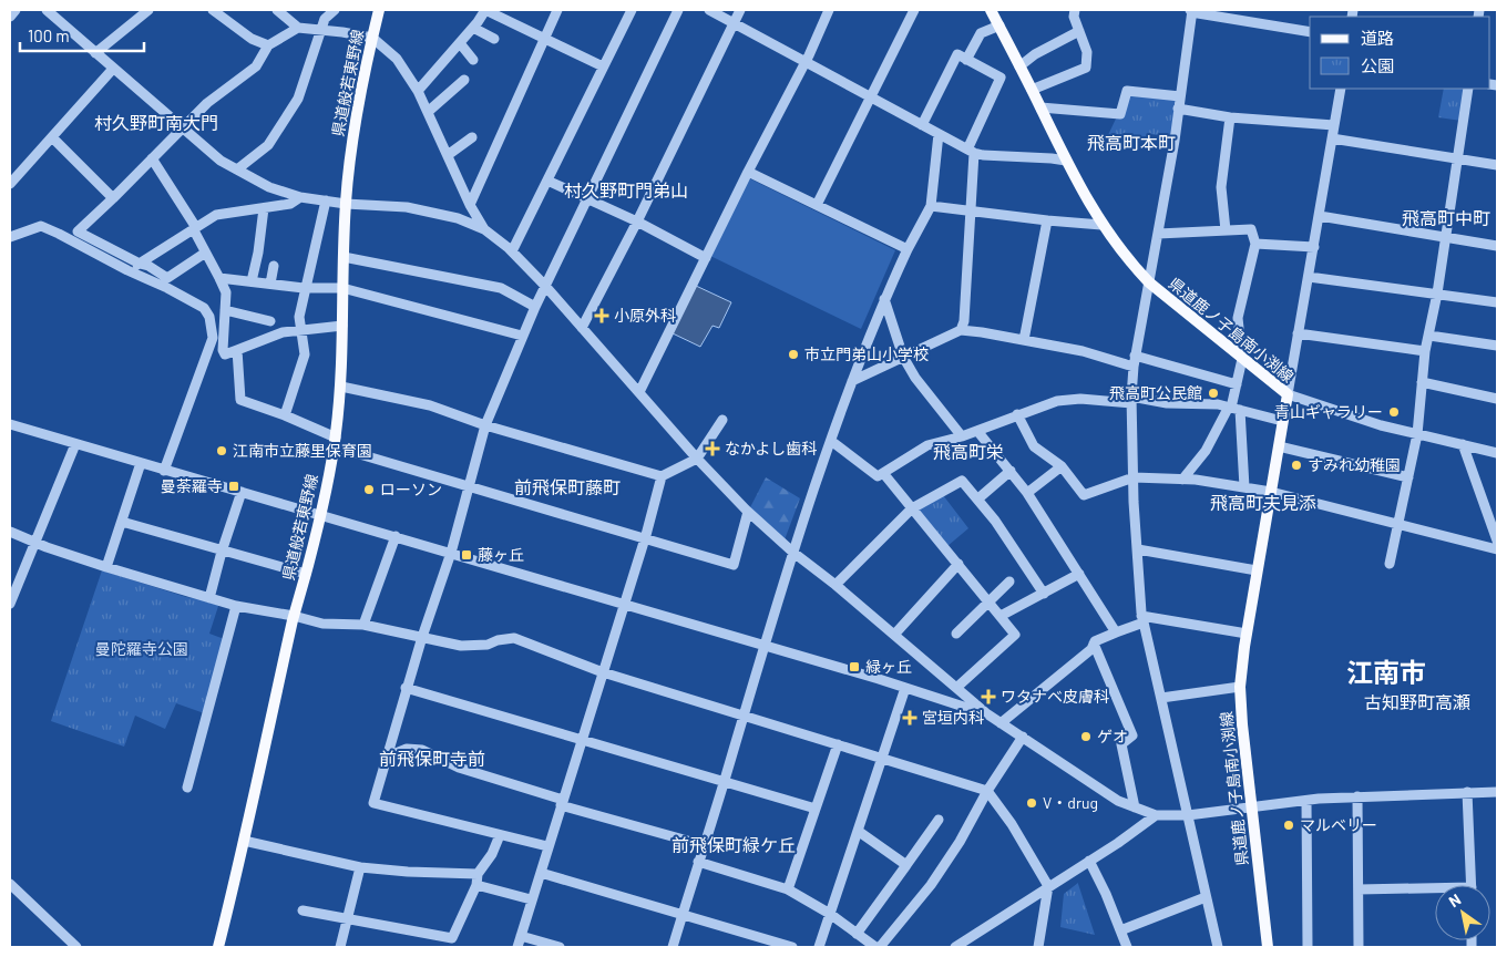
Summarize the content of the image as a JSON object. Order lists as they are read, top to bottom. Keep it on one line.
{"streets":{"main road":["県道般若東野線","県道鹿ノ子島南小渕線"]},"districts":["村久野町南大門","飛高町本町","村久野町門弟山","飛高町中町","飛高町栄","前飛保町藤町","飛高町夫見添","江南市","古知野町高瀬","前飛保町寺前","前飛保町緑ケ丘"],"parks":["曼陀羅寺公園"],"places":{"health":["小原外科","なかよし歯科","ワタナベ皮膚科","宮垣内科"],"other":["市立門弟山小学校","飛高町公民館","青山ギャラリー","江南市立藤里保育園","すみれ幼稚園","ローソン","ゲオ","V・drug","マルベリー"],"transit":["曼荼羅寺","藤ヶ丘","緑ヶ丘"]},"legend":["道路","公園"],"scale_bar":"100 m","north":"top left"}
